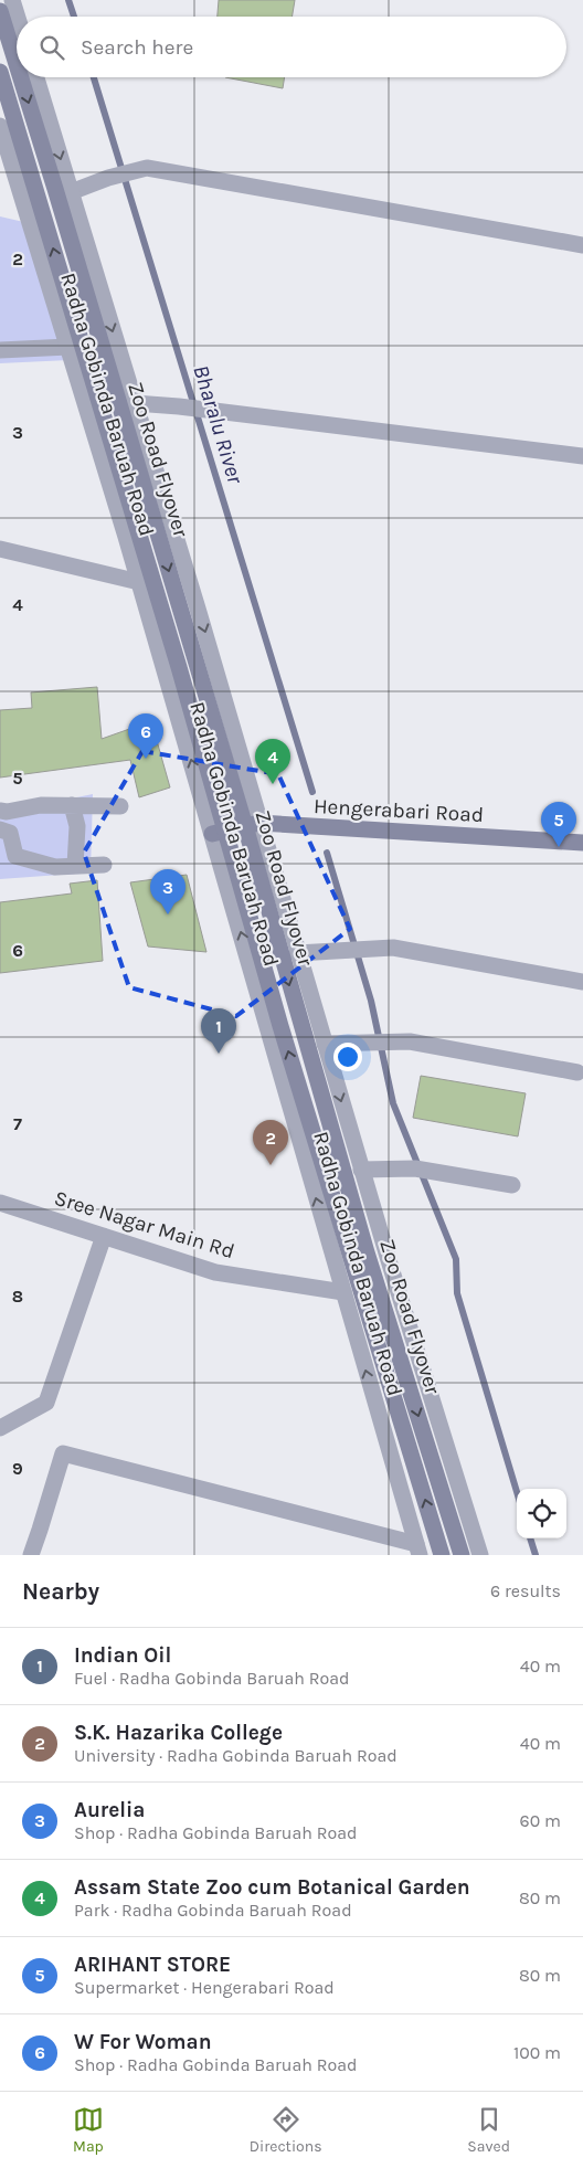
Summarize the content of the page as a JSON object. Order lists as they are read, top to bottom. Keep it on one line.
{"streets":{"main road":["Zoo Road Flyover","Hengerabari Road"],"street":["Radha Gobinda Baruah Road","Sree Nagar Main Rd"]},"crossings":[["Radha Gobinda Baruah Road","Hengerabari Road"],["Radha Gobinda Baruah Road","Sree Nagar Main Rd"]],"water":["Bharalu River"],"page":{"search":"Search here","pins":["6","4","5","3","1","2"],"heading":["Nearby","6 results"],"list":[{"mark":"1","name":"Indian Oil","note":"Fuel · Radha Gobinda Baruah Road","value":"40 m"},{"mark":"2","name":"S.K. Hazarika College","note":"University · Radha Gobinda Baruah Road","value":"40 m"},{"mark":"3","name":"Aurelia","note":"Shop · Radha Gobinda Baruah Road","value":"60 m"},{"mark":"4","name":"Assam State Zoo cum Botanical Garden","note":"Park · Radha Gobinda Baruah Road","value":"80 m"},{"mark":"5","name":"ARIHANT STORE","note":"Supermarket · Hengerabari Road","value":"80 m"},{"mark":"6","name":"W For Woman","note":"Shop · Radha Gobinda Baruah Road","value":"100 m"}],"nav":["Map","Directions","Saved"]},"grid":{"rows":["2","3","4","5","6","7","8","9"]}}
